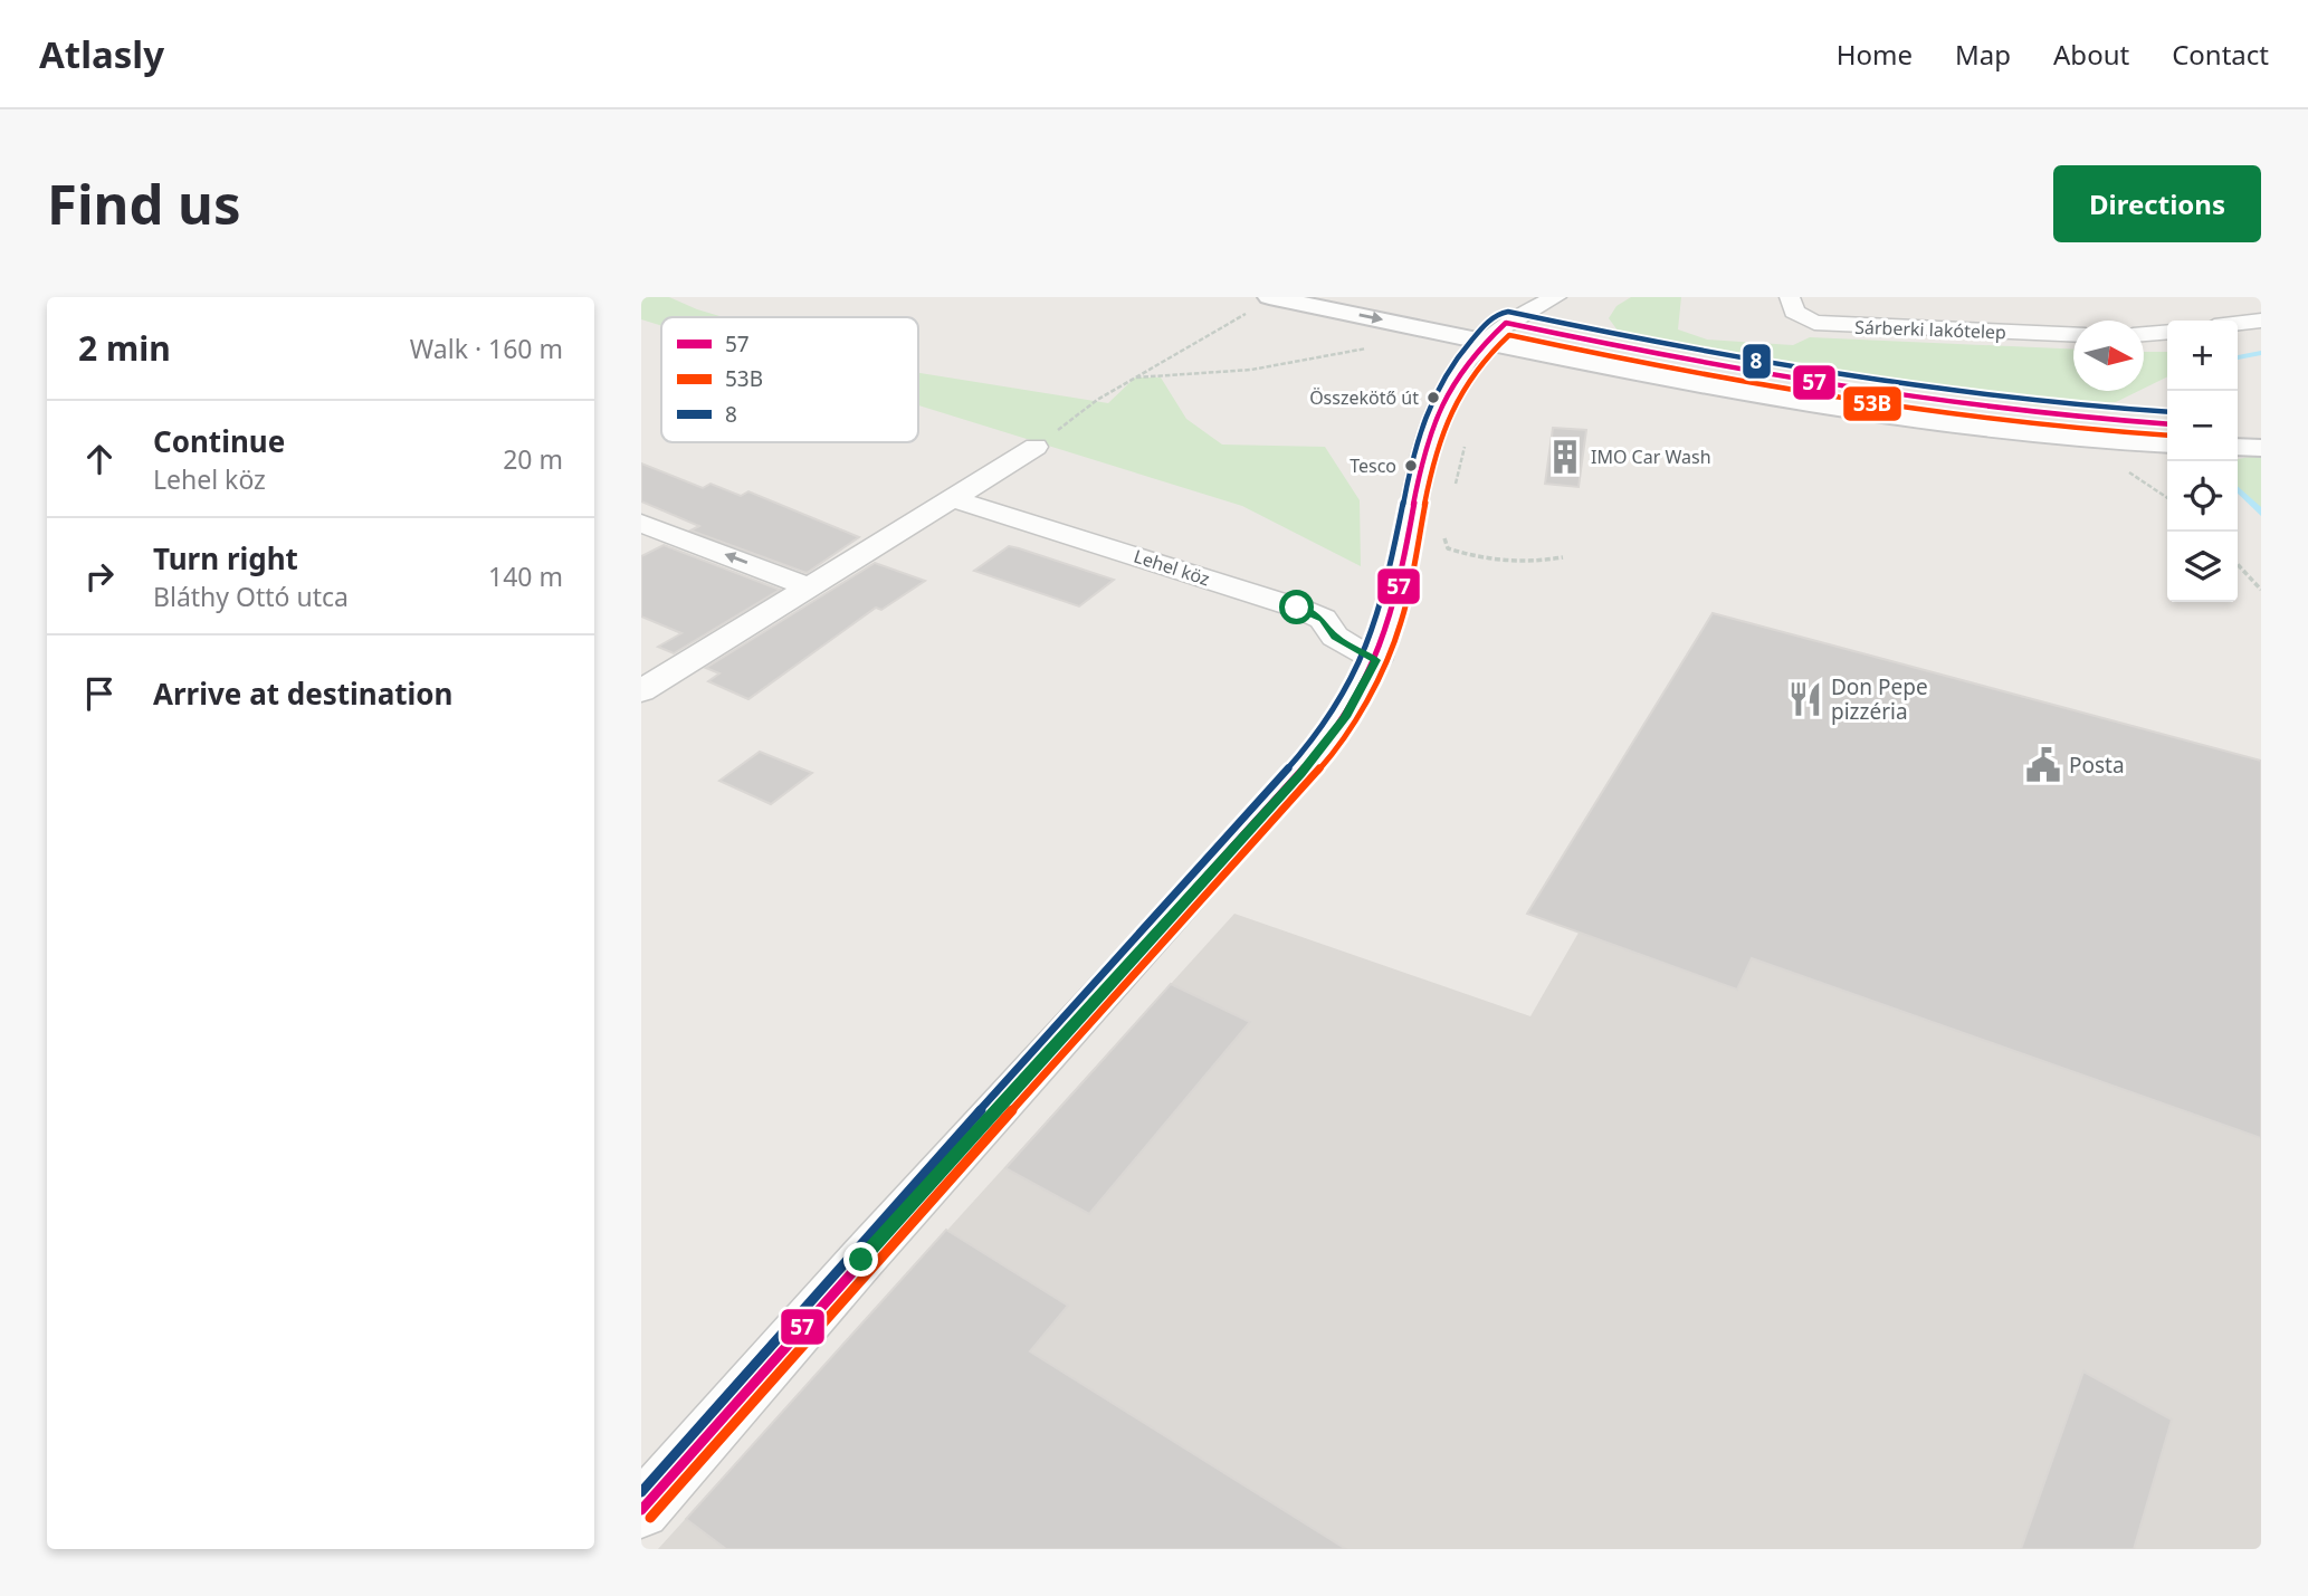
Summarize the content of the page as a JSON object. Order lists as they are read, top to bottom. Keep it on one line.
{"streets":{"street":["Sárberki lakótelep","Lehel köz"]},"places":{"other":["Összekötő út","Tesco"],"building":["IMO Car Wash"],"restaurant":["Don Pepe pizzéria"],"public building":["Posta"]},"lines":["transit line 8","transit line 57","transit line 53B"],"legend":["57","53B","8"],"north":"right","page":{"header":"Atlasly","nav":["Home","Map","About","Contact"],"buttons":"Directions","title":"Find us","heading":["2 min","Walk · 160 m"],"map_buttons":["+","−"],"list":[["Continue","Lehel köz","20 m"],["Turn right","Bláthy Ottó utca","140 m"],"Arrive at destination"]}}
